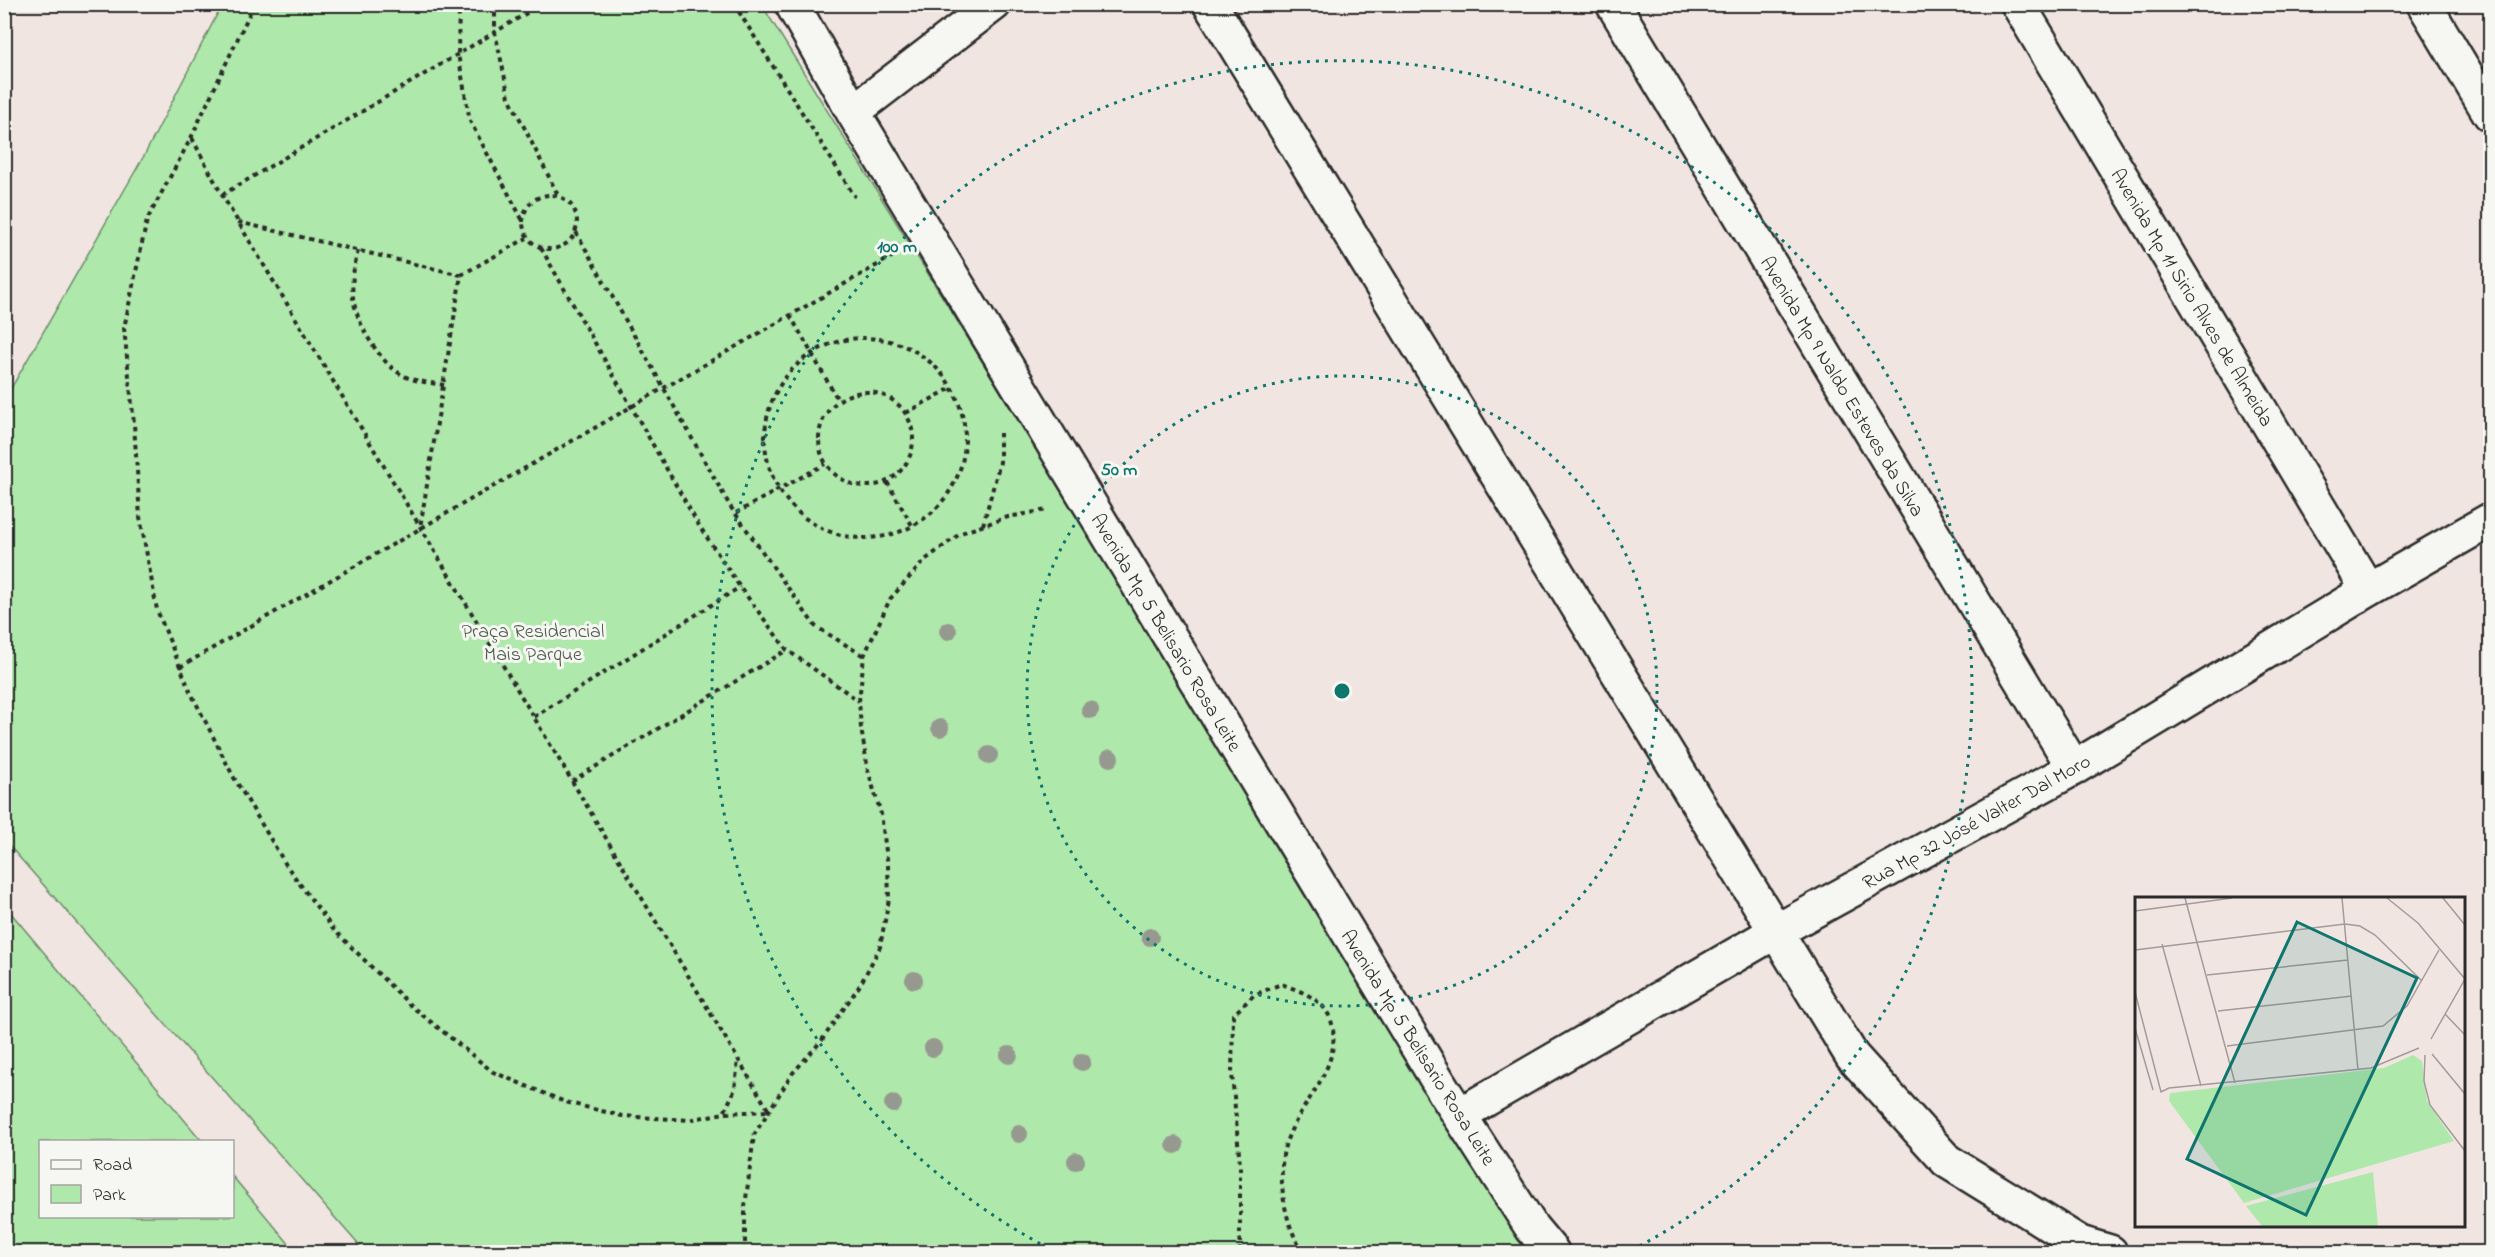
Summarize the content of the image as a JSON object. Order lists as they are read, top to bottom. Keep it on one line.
{"streets":{"street":["Avenida Mp 11 Sirio Alves de Almeida","Avenida Mp 9 Naldo Esteves da Silva","Avenida Mp 5 Belisario Rosa Leite","Rua Mp 32 José Valter Dal Moro"]},"crossings":[["Avenida Mp 11 Sirio Alves de Almeida","Rua Mp 32 José Valter Dal Moro"],["Avenida Mp 9 Naldo Esteves da Silva","Rua Mp 32 José Valter Dal Moro"],["Avenida Mp 5 Belisario Rosa Leite","Rua Mp 32 José Valter Dal Moro"]],"parks":["Praça Residencial Mais Parque"],"legend":["Road","Park"],"rings":["100 m","50 m"]}
